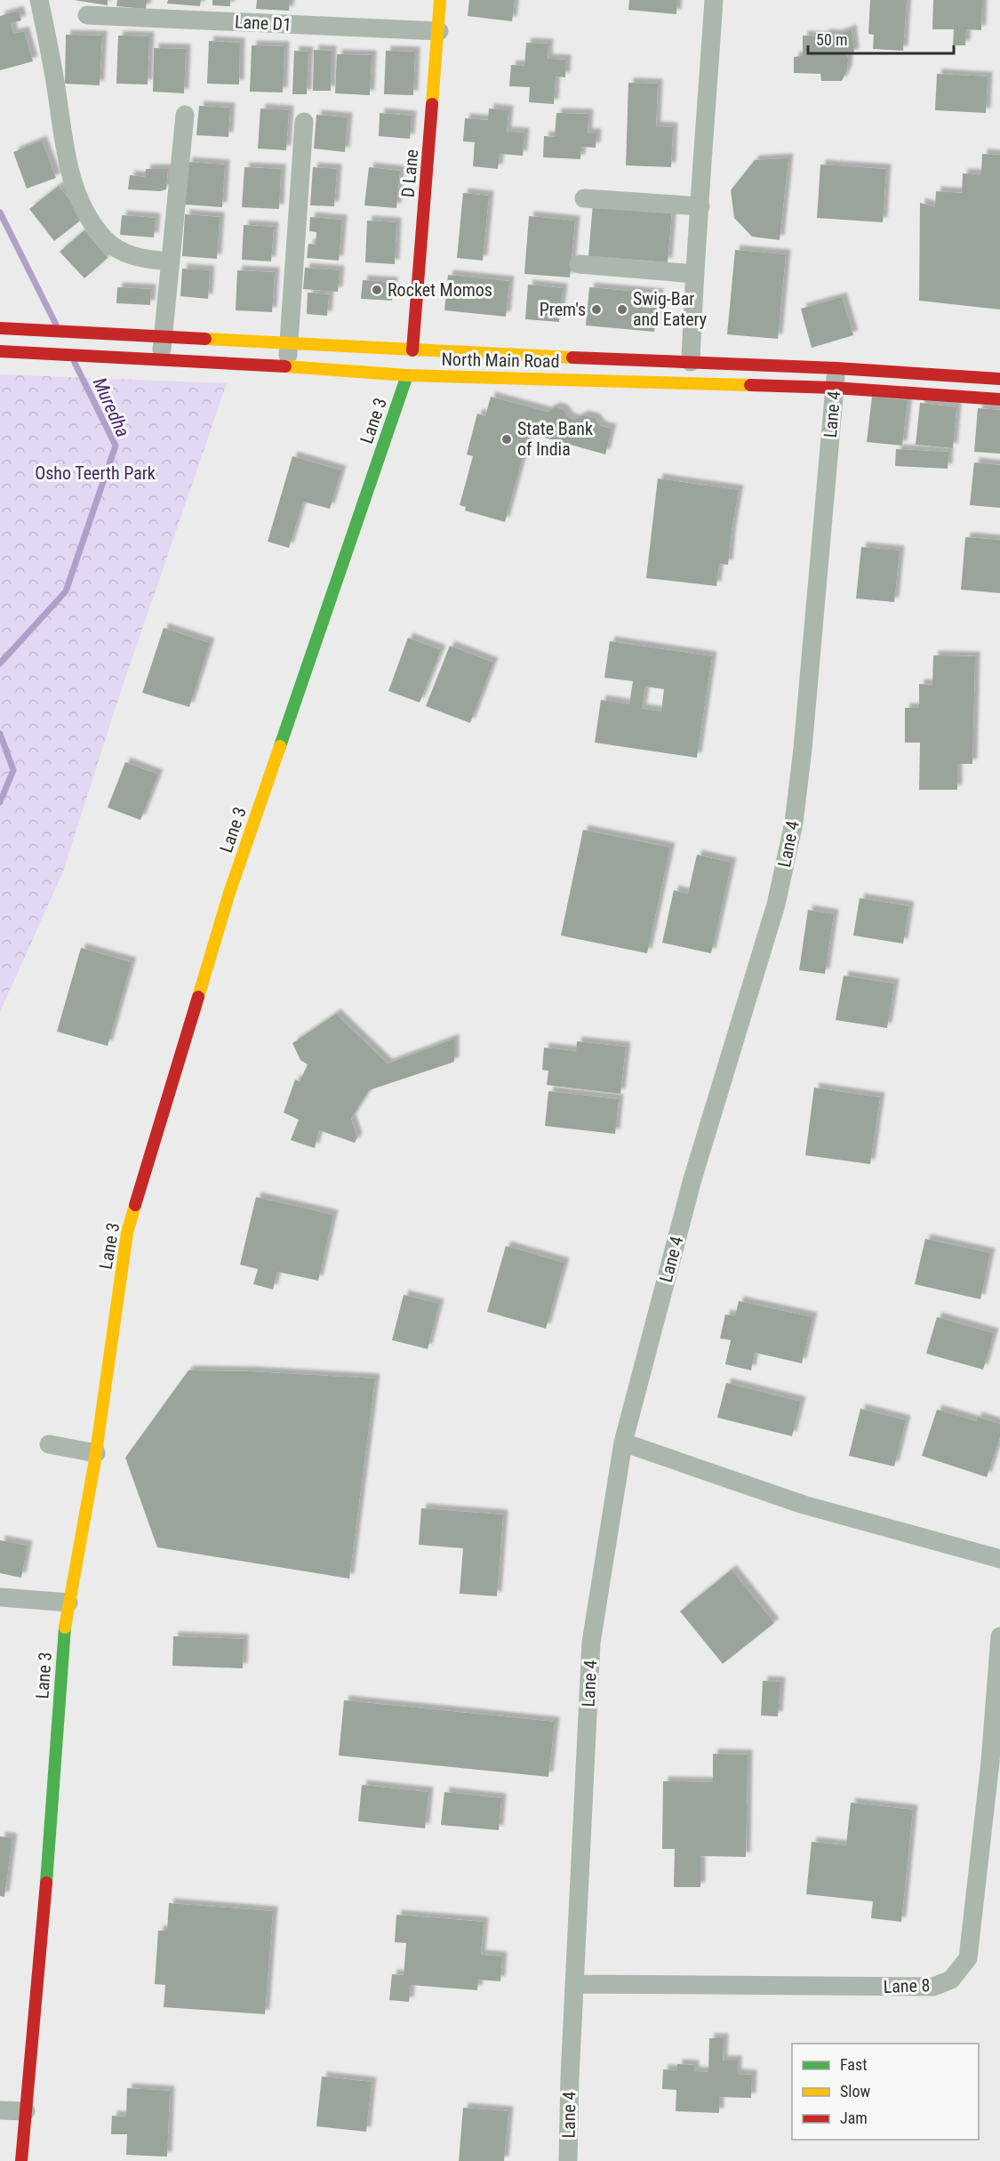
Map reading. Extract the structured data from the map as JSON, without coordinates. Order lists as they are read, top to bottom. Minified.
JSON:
{"streets":{"street":["Lane D1","D Lane","North Main Road","Lane 4","Lane 3","Lane 8"]},"crossings":[["Lane D1","D Lane"],["D Lane","North Main Road"],["North Main Road","Lane 4"],["North Main Road","Lane 3"],["Lane 4","Lane 8"]],"water":["Muredha"],"parks":["Osho Teerth Park"],"places":["Rocket Momos","Prem's","Swig-Bar and Eatery","State Bank of India"],"legend":["Fast","Slow","Jam"],"scale_bar":"50 m"}
